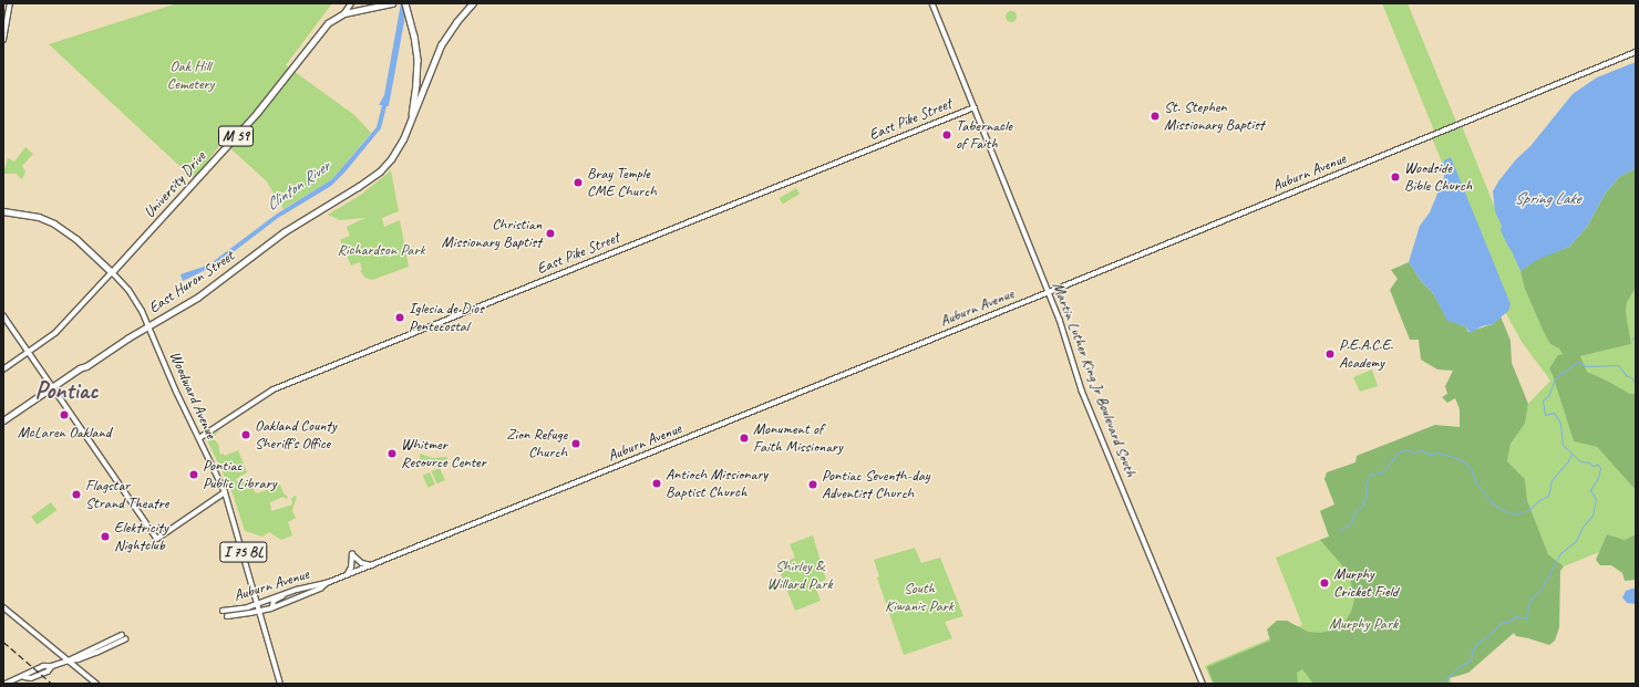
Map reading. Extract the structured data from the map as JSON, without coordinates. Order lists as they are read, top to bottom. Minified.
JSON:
{"streets":{"highway":["M 59","University Drive","East Huron Street","Woodward Avenue","I 75 BL"],"main road":["East Pike Street","Auburn Avenue","Martin Luther King Jr Boulevard South"]},"crossings":[["East Pike Street","Martin Luther King Jr Boulevard South"],["East Pike Street","Woodward Avenue"],["M 59","University Drive"],["Auburn Avenue","Martin Luther King Jr Boulevard South"],["Auburn Avenue","Woodward Avenue"],["University Drive","Woodward Avenue"],["East Huron Street","Woodward Avenue"]],"districts":["Pontiac"],"water":["Clinton River","Spring Lake"],"parks":["Oak Hill Cemetery","Richardson Park","Shirley & Willard Park","South Kiwanis Park","Murphy Park"],"places":["St. Stephen Missionary Baptist","Tabernacle of Faith","Woodside Bible Church","Bray Temple CME Church","Christian Missionary Baptist","Iglesia de Dios Pentecostal","P.E.A.C.E. Academy","McLaren Oakland","Oakland County Sheriff's Office","Monument of Faith Missionary","Zion Refuge Church","Whitmer Resource Center","Pontiac Public Library","Antioch Missionary Baptist Church","Pontiac Seventh-day Adventist Church","Flagstar Strand Theatre","Elektricity Nightclub","Murphy Cricket Field"]}
